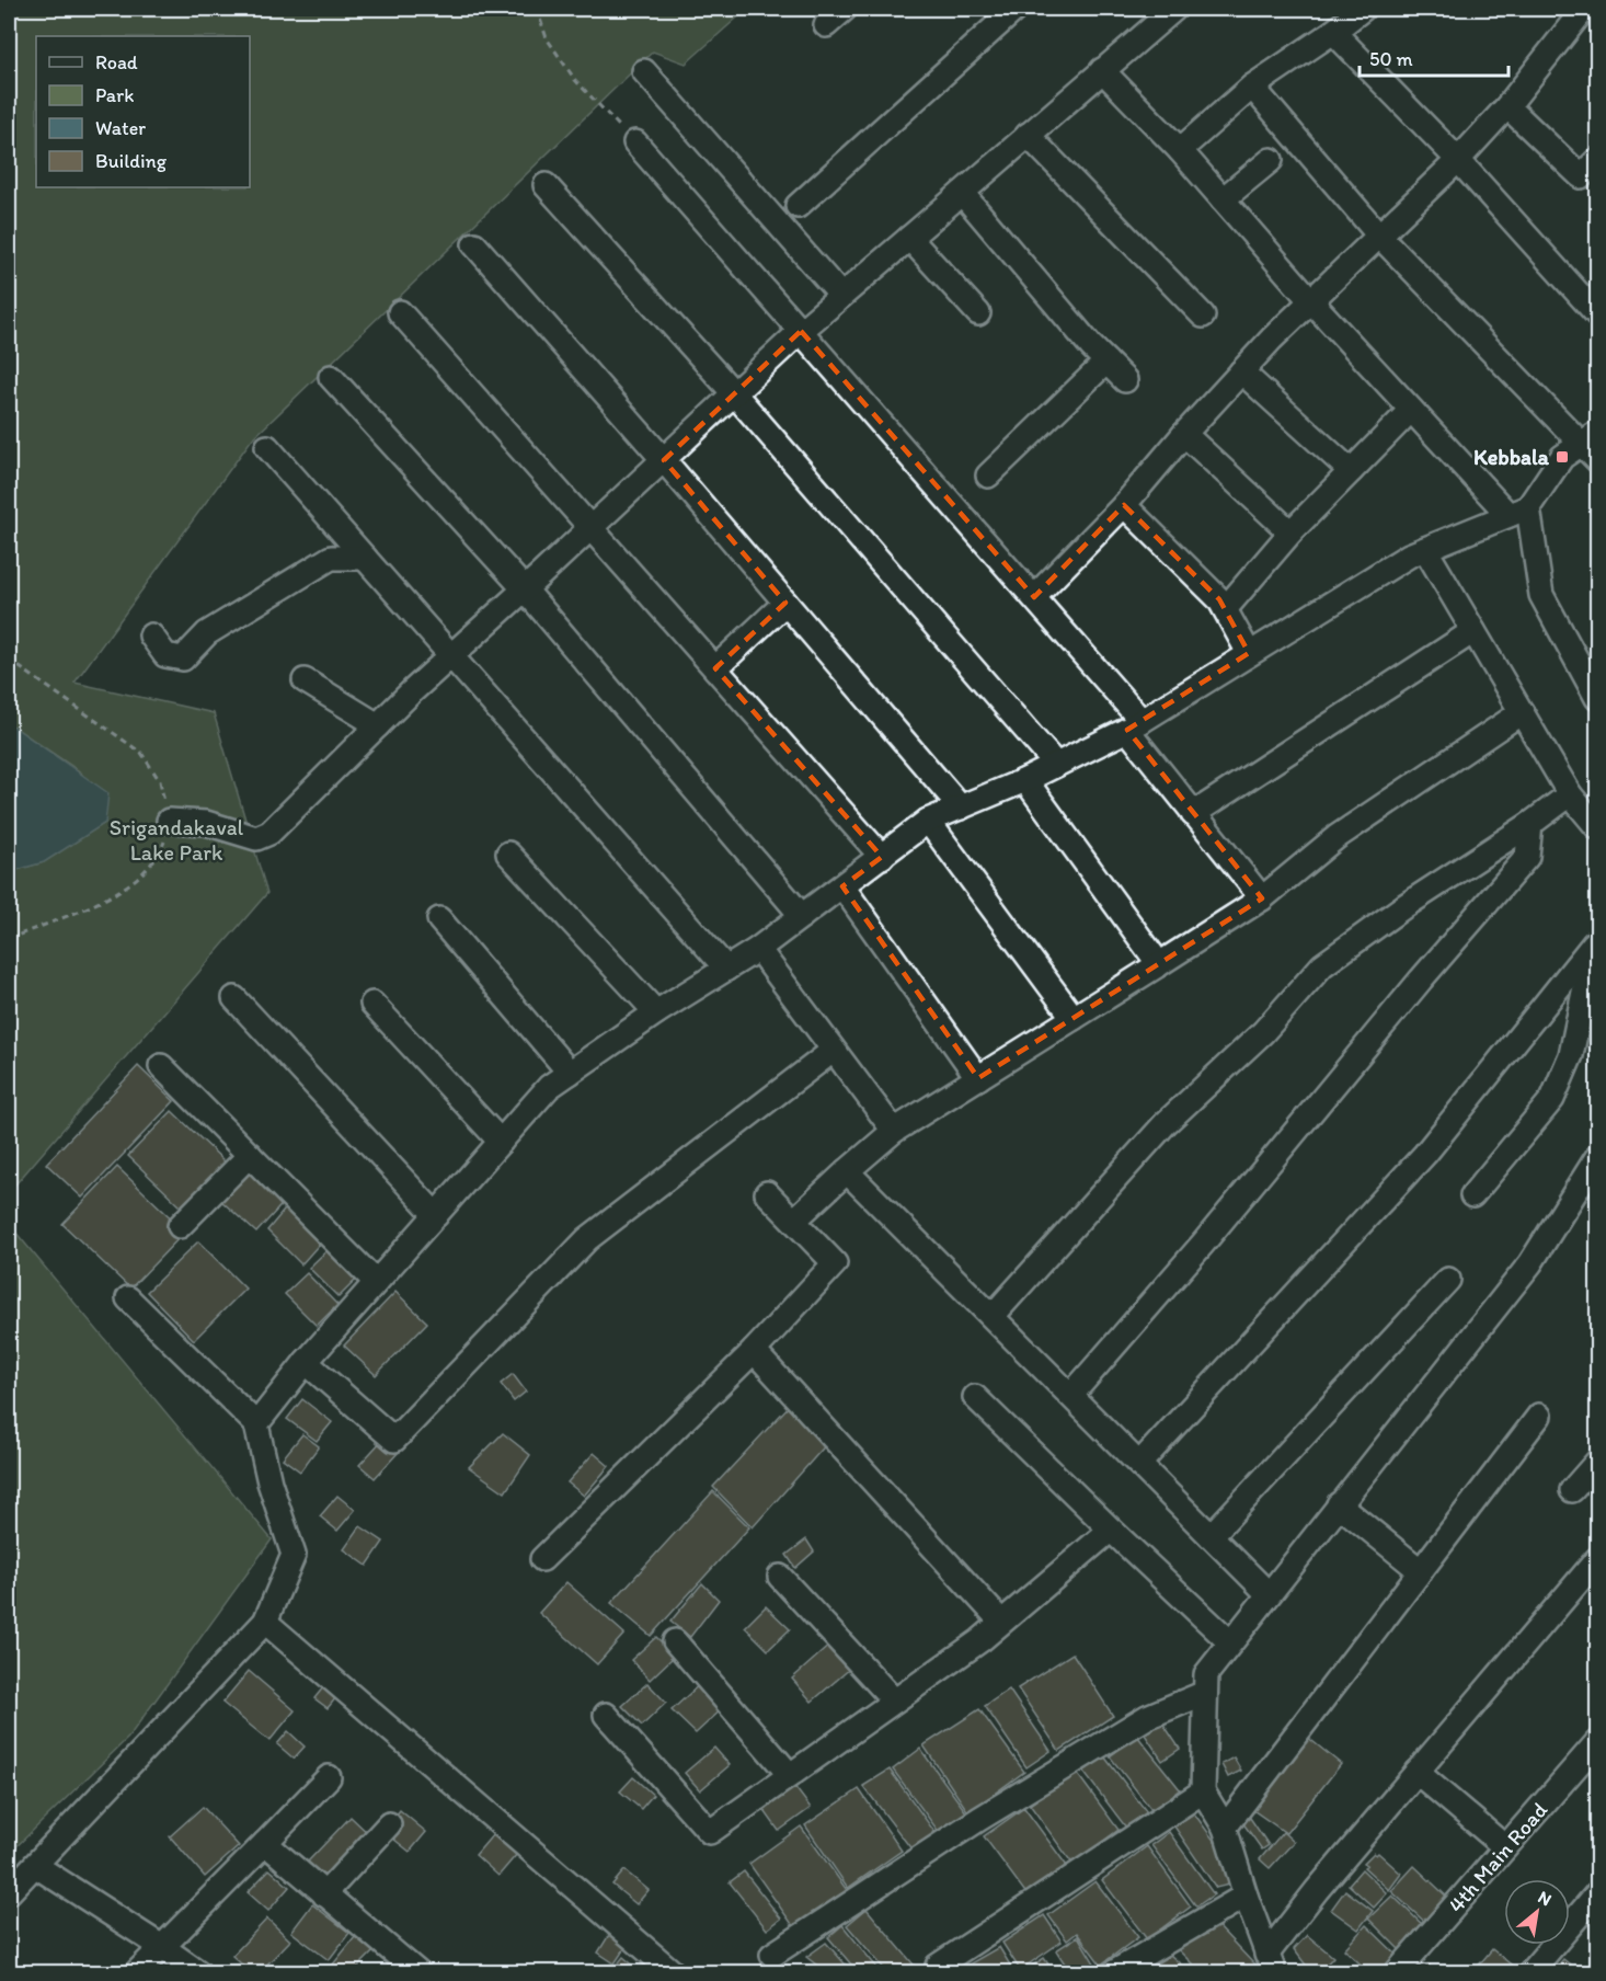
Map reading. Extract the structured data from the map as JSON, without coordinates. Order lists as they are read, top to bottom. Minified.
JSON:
{"streets":{"street":["4th Main Road"]},"parks":["Srigandakaval Lake Park"],"places":{"transit":["Kebbala"]},"legend":["Road","Park","Water","Building"],"scale_bar":"50 m","north":"top right"}
